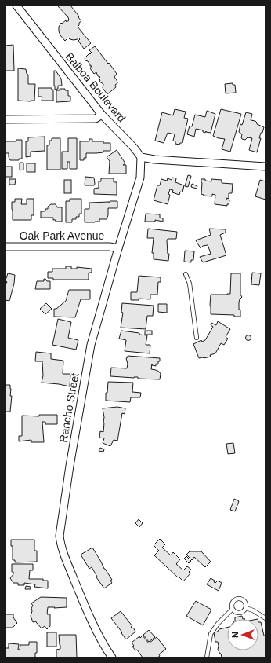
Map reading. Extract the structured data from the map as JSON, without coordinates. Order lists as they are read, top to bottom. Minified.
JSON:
{"streets":{"street":["Balboa Boulevard","Oak Park Avenue","Rancho Street"]},"crossings":[["Balboa Boulevard","Rancho Street"],["Oak Park Avenue","Rancho Street"]],"north":"left"}
